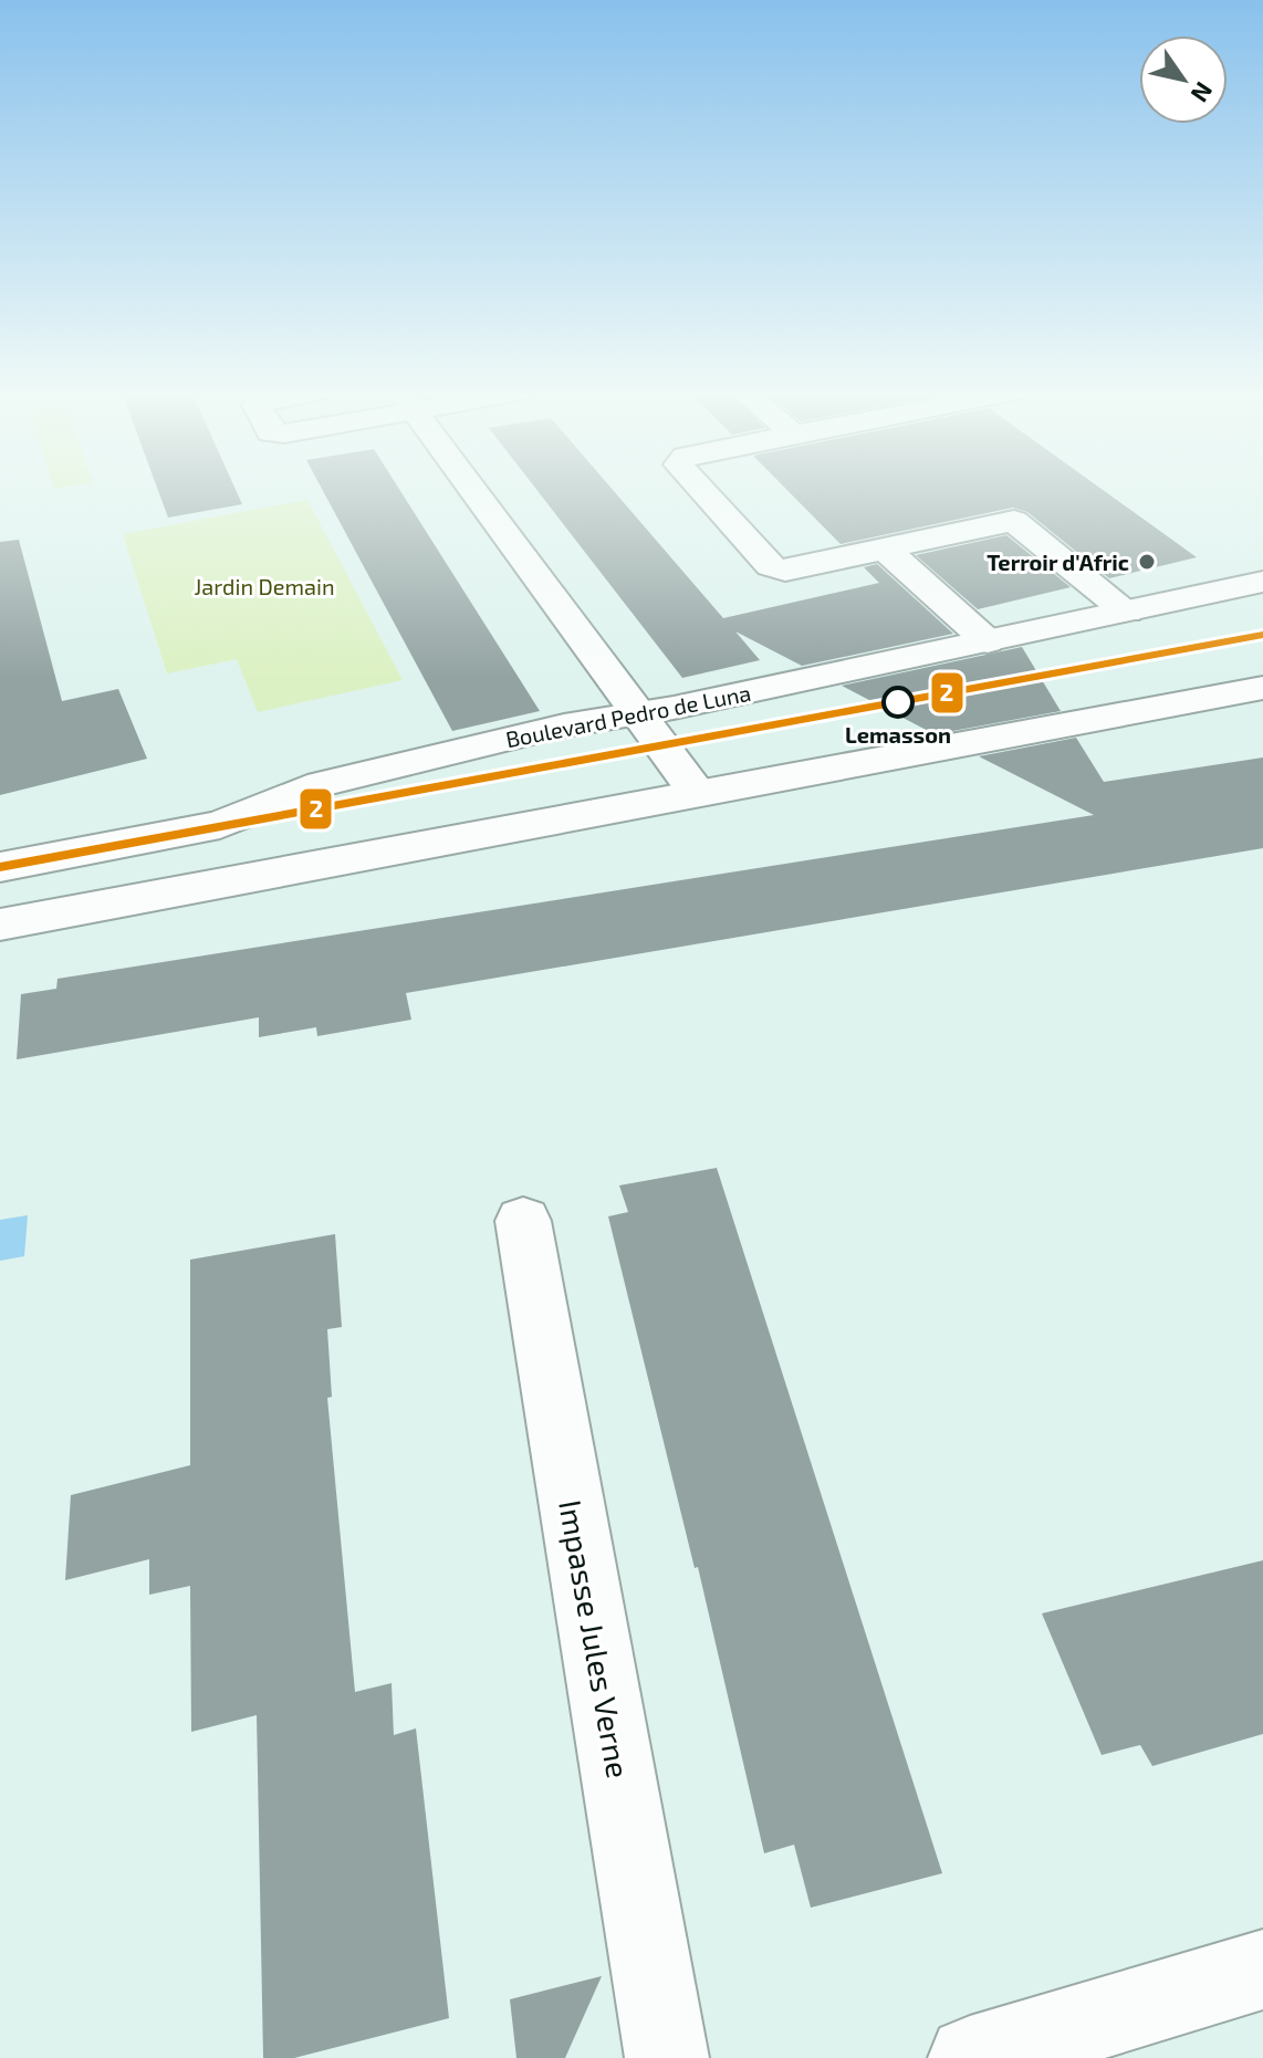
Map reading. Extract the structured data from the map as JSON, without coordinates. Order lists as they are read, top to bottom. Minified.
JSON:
{"streets":{"street":["Boulevard Pedro de Luna","Impasse Jules Verne"]},"parks":["Jardin Demain"],"places":["Terroir d'Afric","Lemasson"],"lines":["transit line 2"],"north":"bottom right"}
